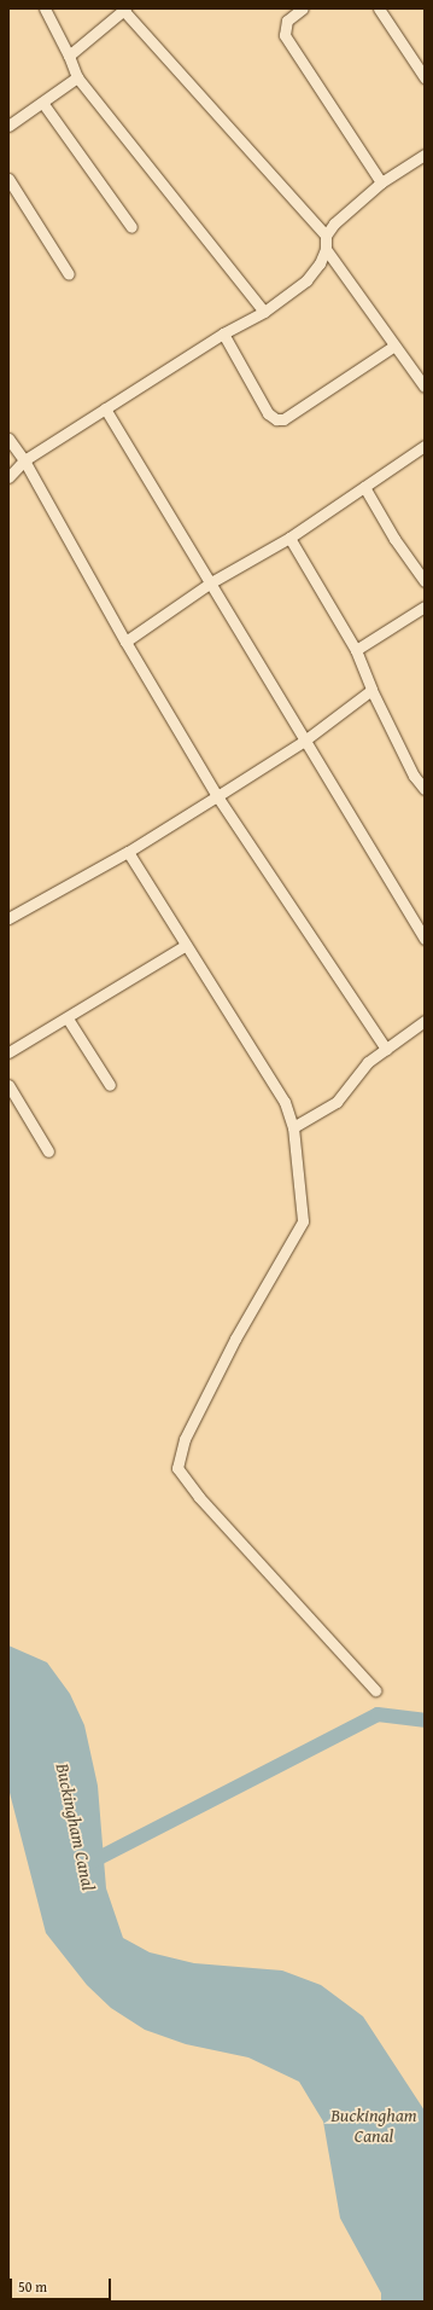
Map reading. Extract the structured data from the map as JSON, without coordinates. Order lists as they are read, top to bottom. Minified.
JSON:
{"water":["Buckingham Canal"],"scale_bar":"50 m"}
